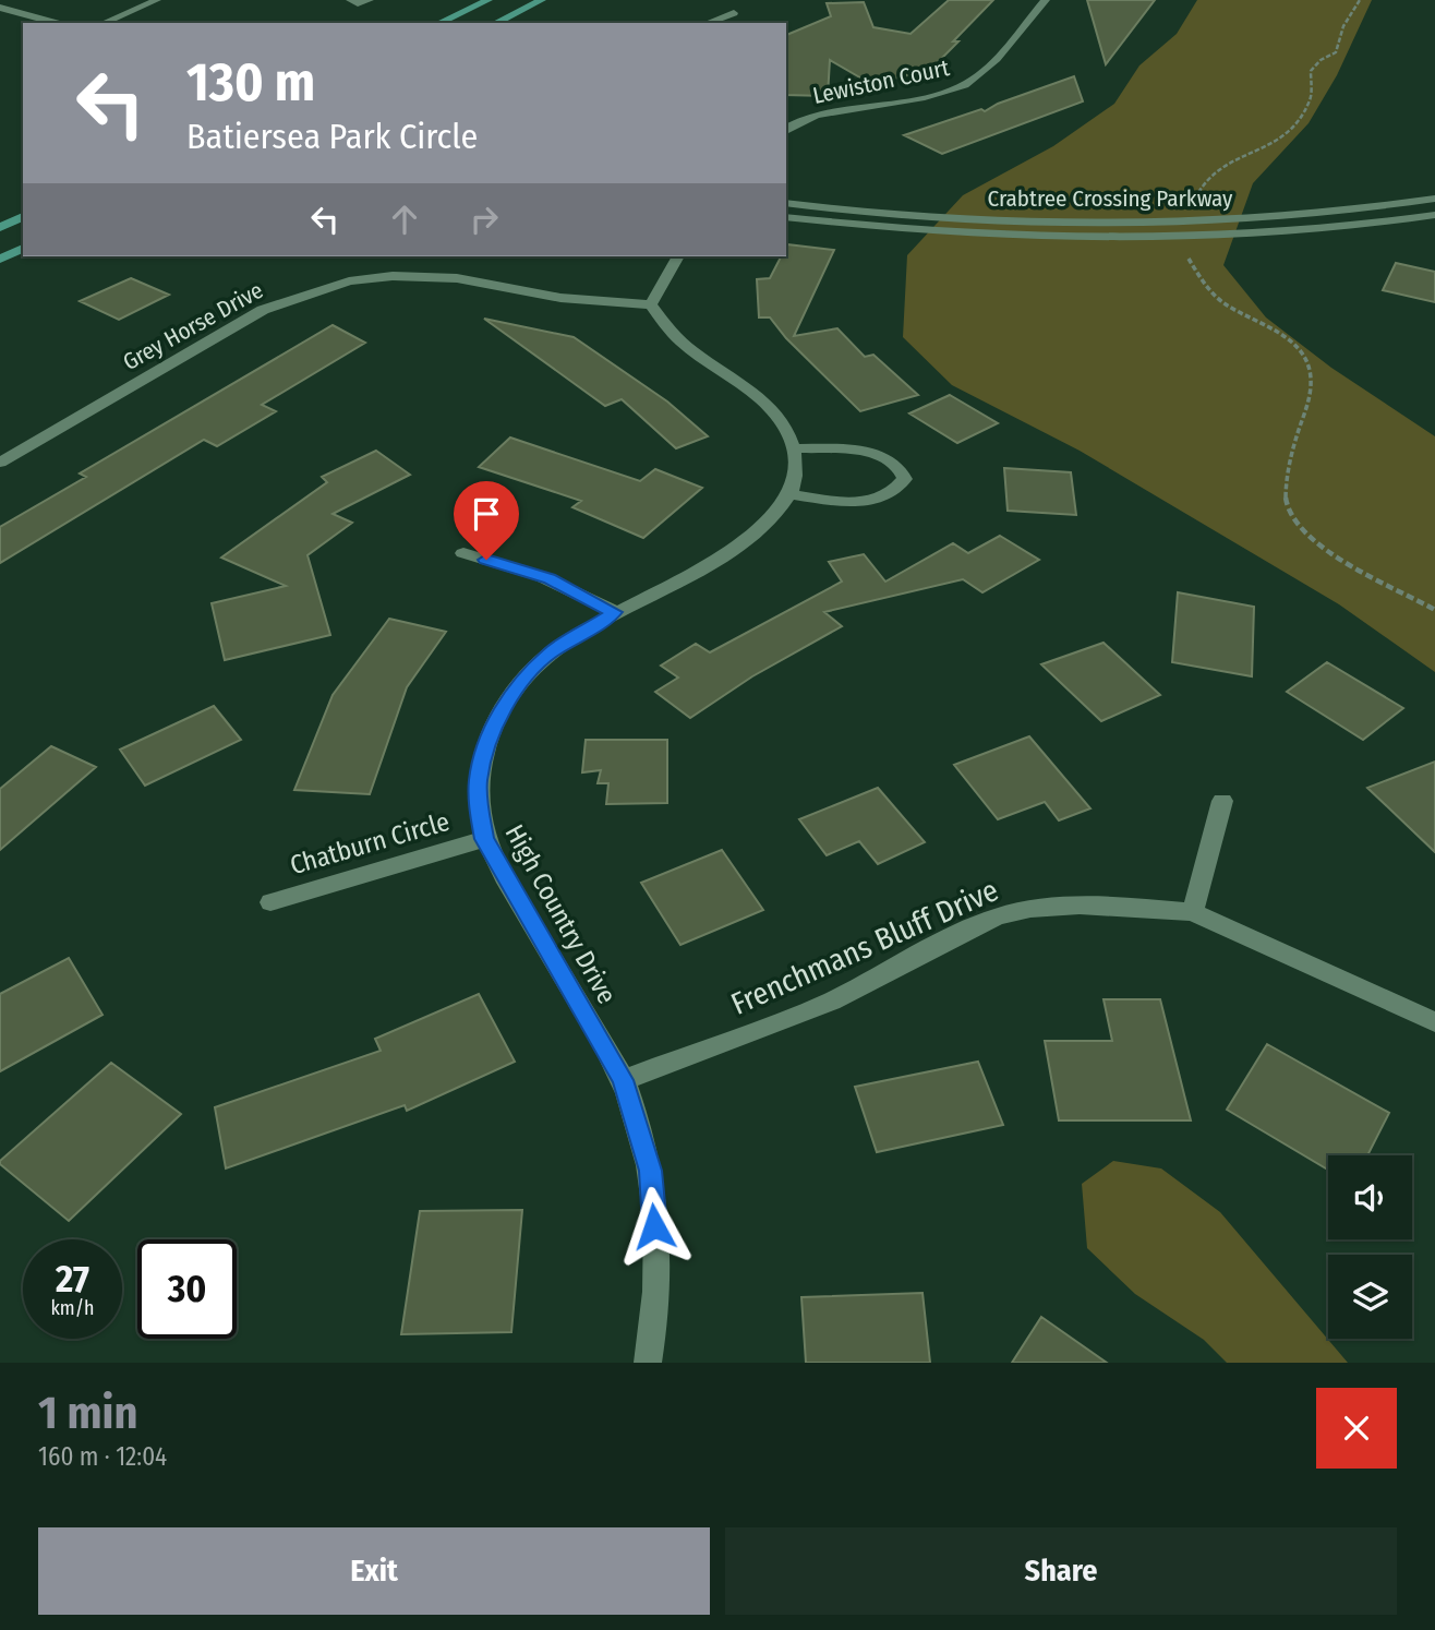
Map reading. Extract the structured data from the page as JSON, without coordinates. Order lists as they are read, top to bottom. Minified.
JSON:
{"streets":{"street":["Lewiston Court","Crabtree Crossing Parkway","Grey Horse Drive","Chatburn Circle","High Country Drive","Frenchmans Bluff Drive"]},"crossings":[["Chatburn Circle","High Country Drive"],["High Country Drive","Frenchmans Bluff Drive"]],"page":{"turn":["130 m","Batiersea Park Circle"],"speed":"27 km/h","limit":"30","heading":["1 min","160 m · 12:04"],"buttons":["Exit","Share"]}}
